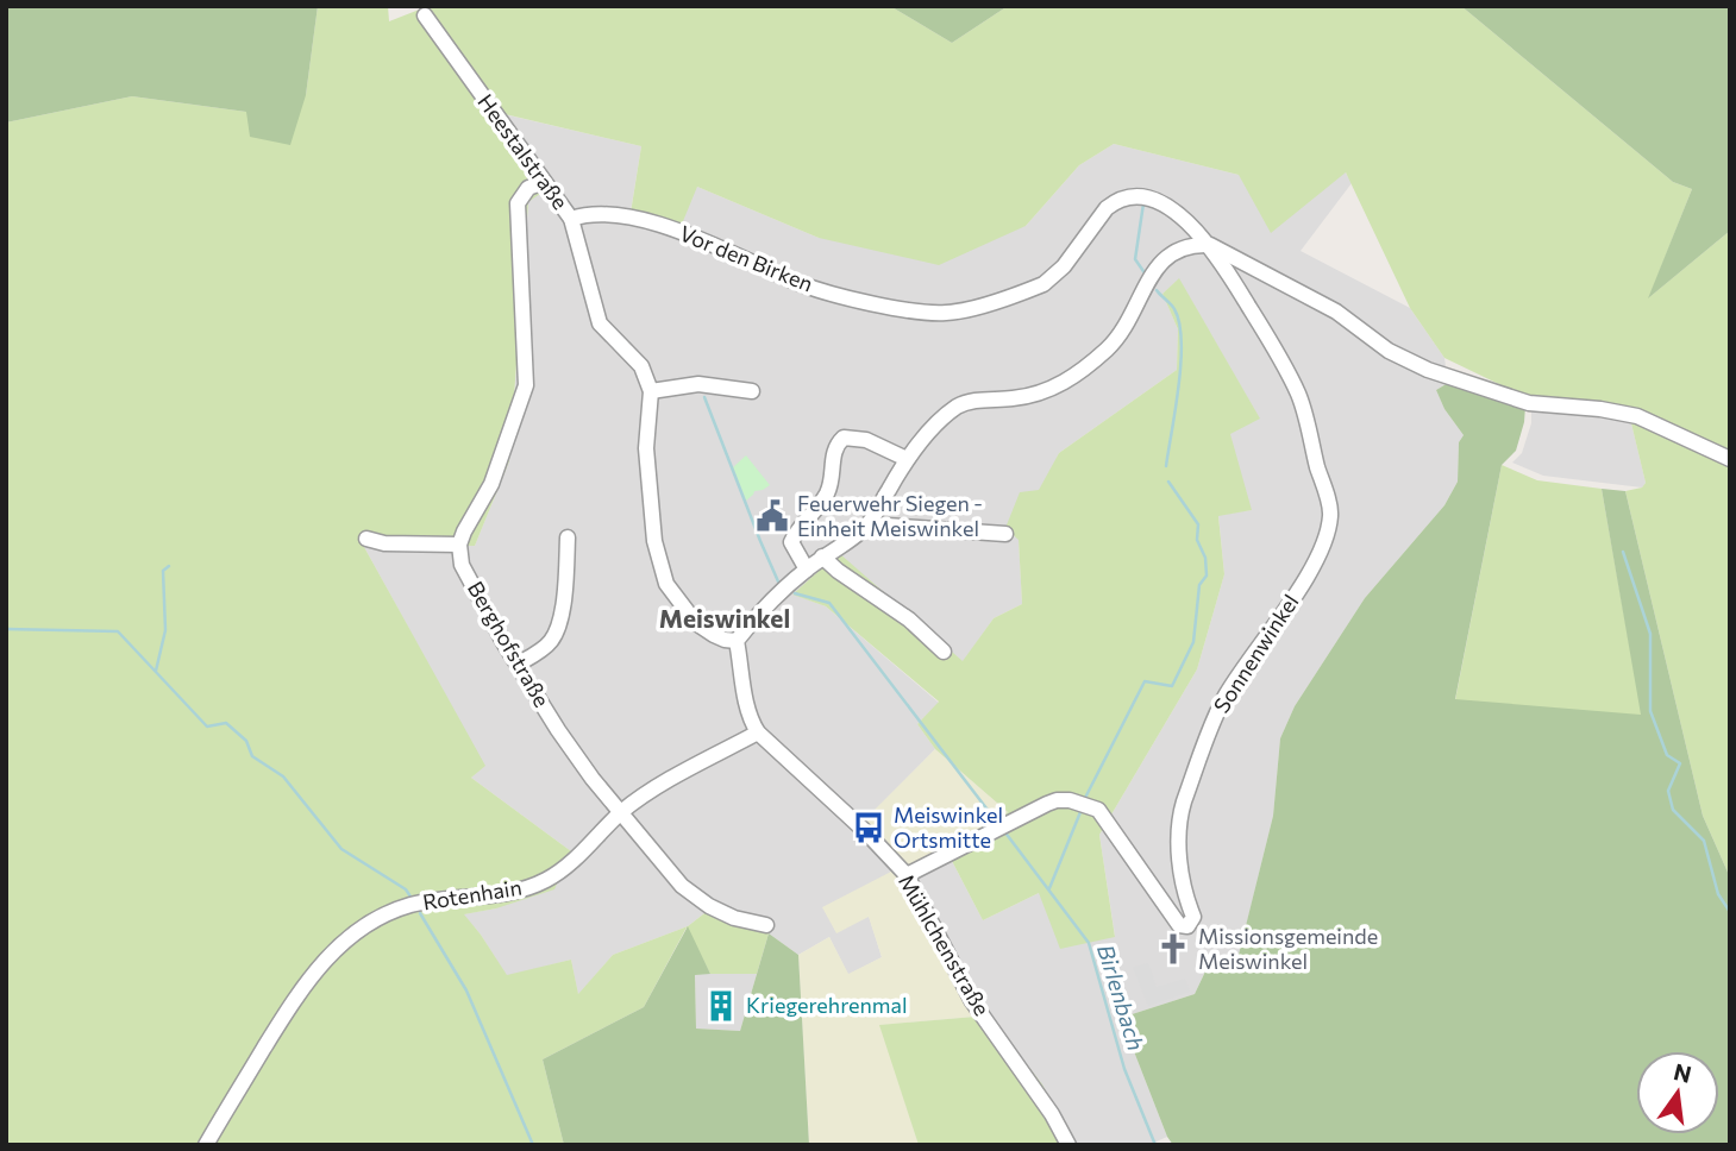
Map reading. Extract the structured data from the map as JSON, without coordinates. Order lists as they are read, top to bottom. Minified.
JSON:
{"streets":{"street":["Heestalstraße","Vor den Birken","Berghofstraße","Sonnenwinkel","Rotenhain","Mühlchenstraße"]},"crossings":[["Heestalstraße","Vor den Birken"],["Vor den Birken","Sonnenwinkel"],["Berghofstraße","Rotenhain"],["Sonnenwinkel","Mühlchenstraße"],["Rotenhain","Mühlchenstraße"]],"districts":["Meiswinkel"],"water":["Birlenbach"],"places":{"public building":["Feuerwehr Siegen - Einheit Meiswinkel"],"bus stop":["Meiswinkel Ortsmitte"],"church":["Missionsgemeinde Meiswinkel"],"building":["Kriegerehrenmal"]},"north":"top"}
